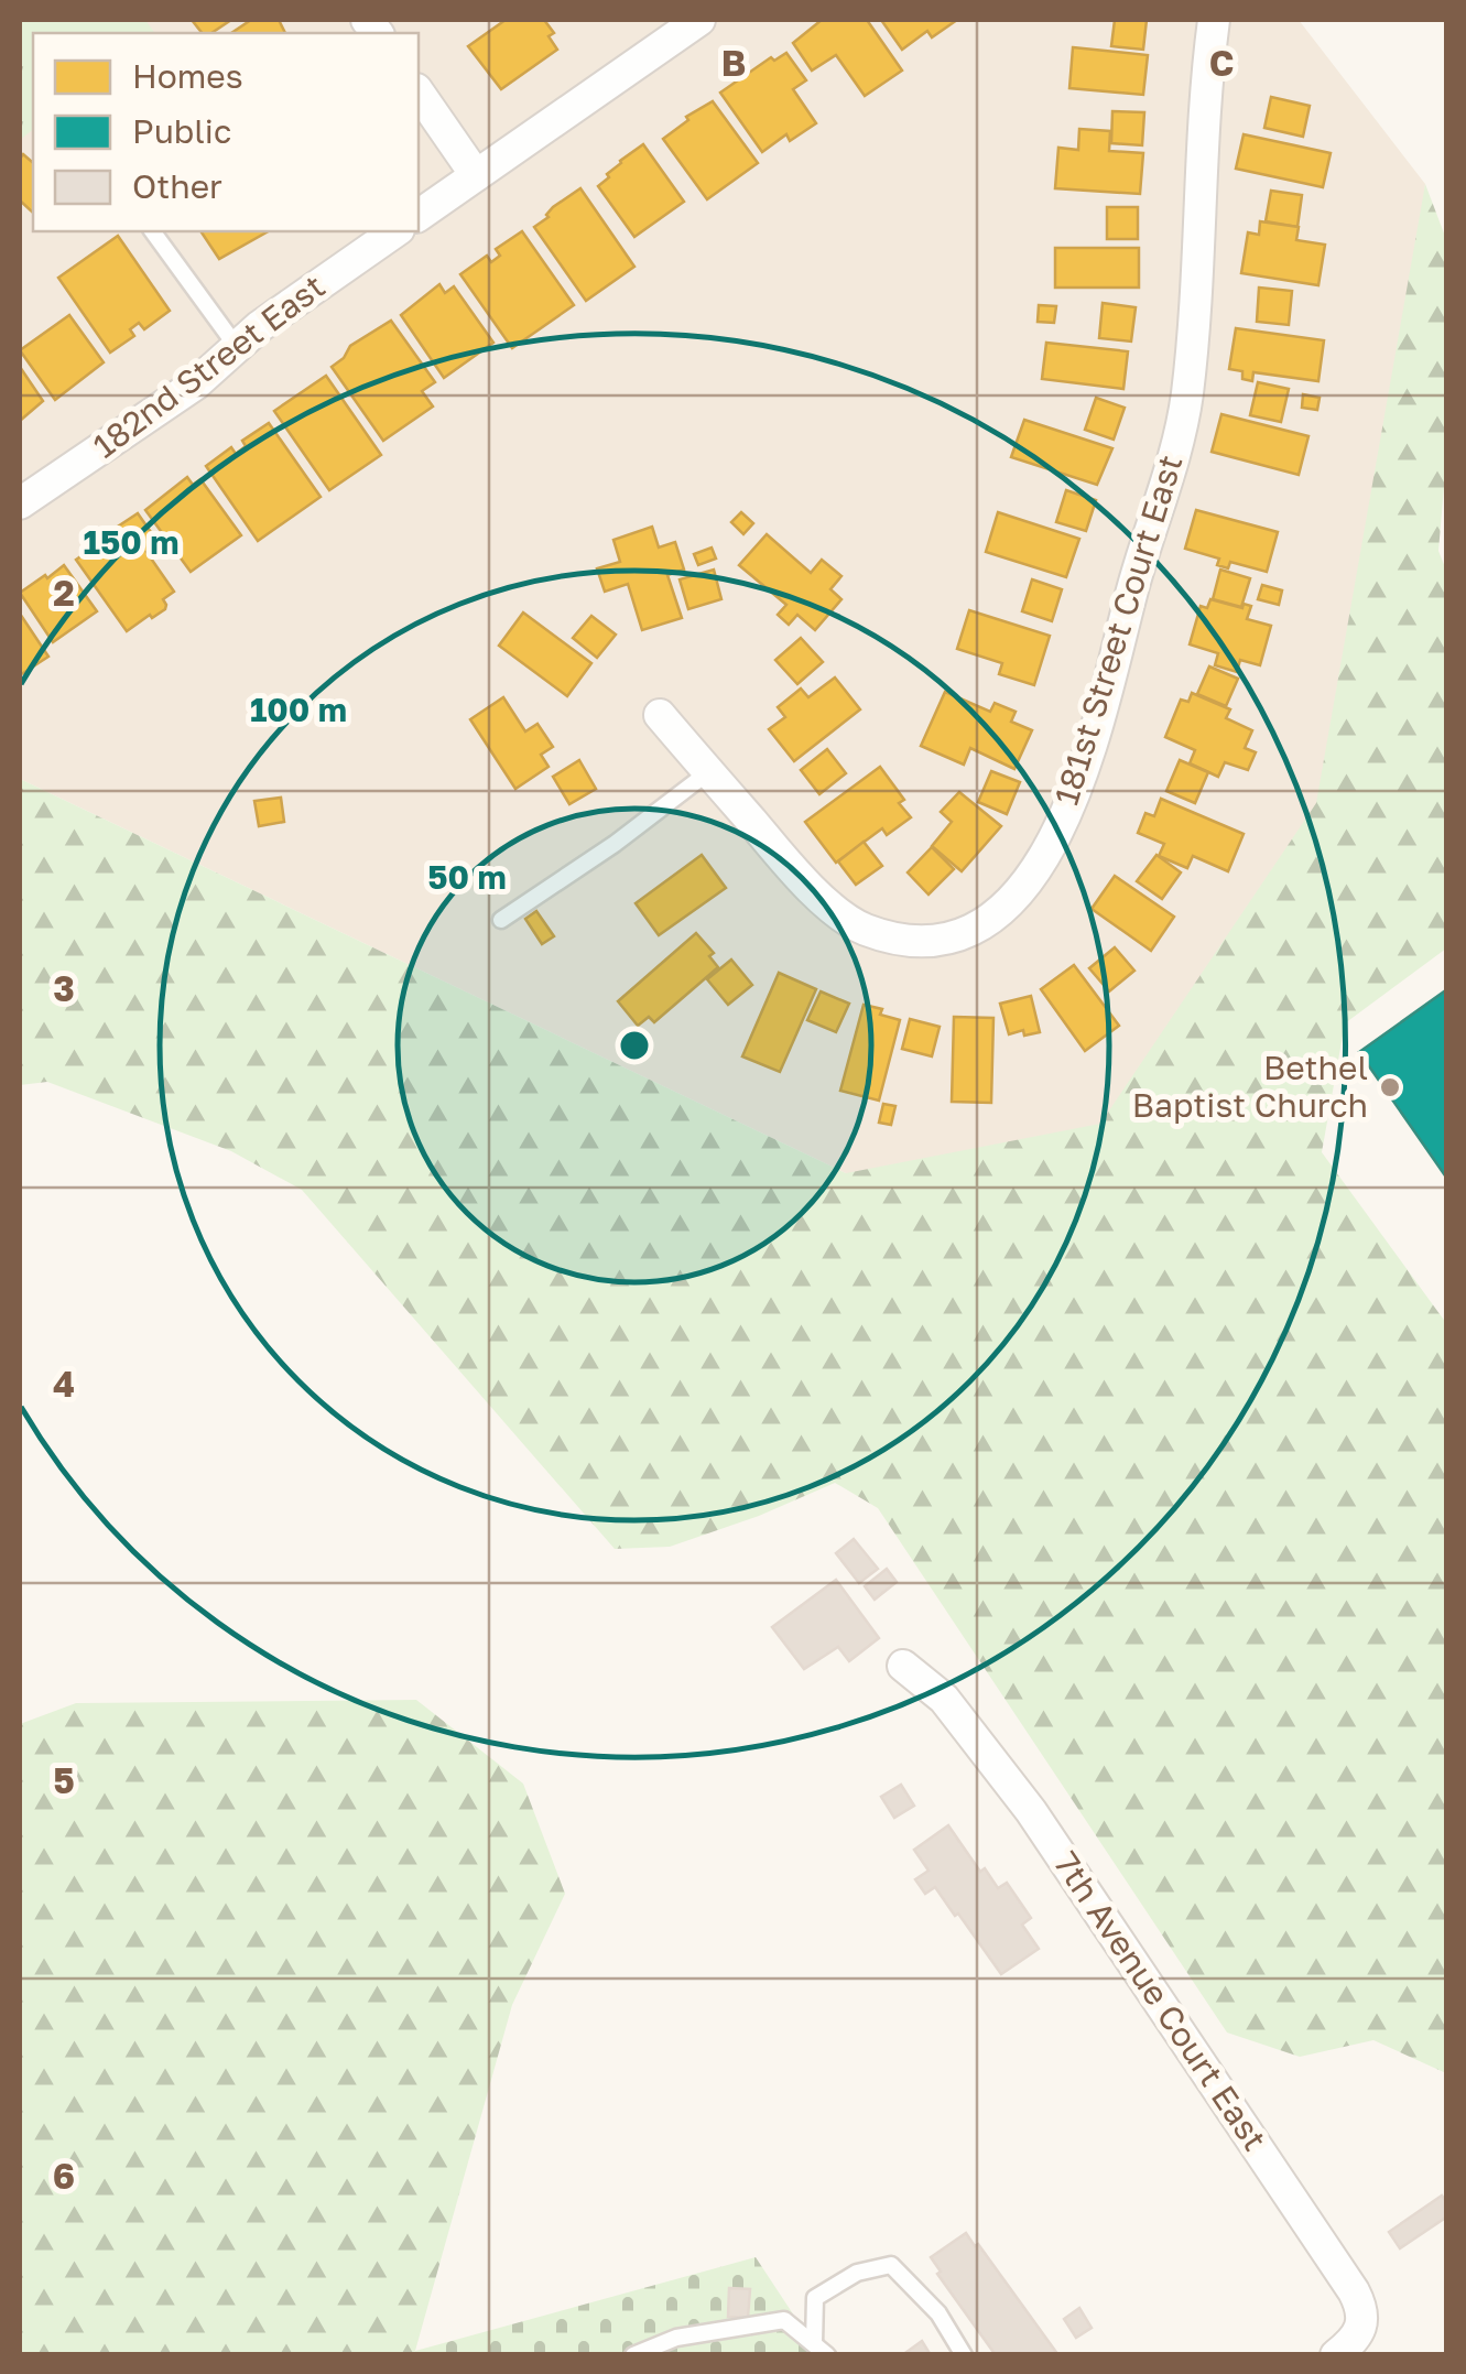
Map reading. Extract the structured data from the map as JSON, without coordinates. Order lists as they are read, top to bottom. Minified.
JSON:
{"streets":{"street":["182nd Street East","181st Street Court East","7th Avenue Court East"]},"places":["Bethel Baptist Church"],"legend":["Homes","Public","Other"],"grid":{"columns":["B","C"],"rows":["2","3","4","5","6"]},"rings":["150 m","100 m","50 m"]}
